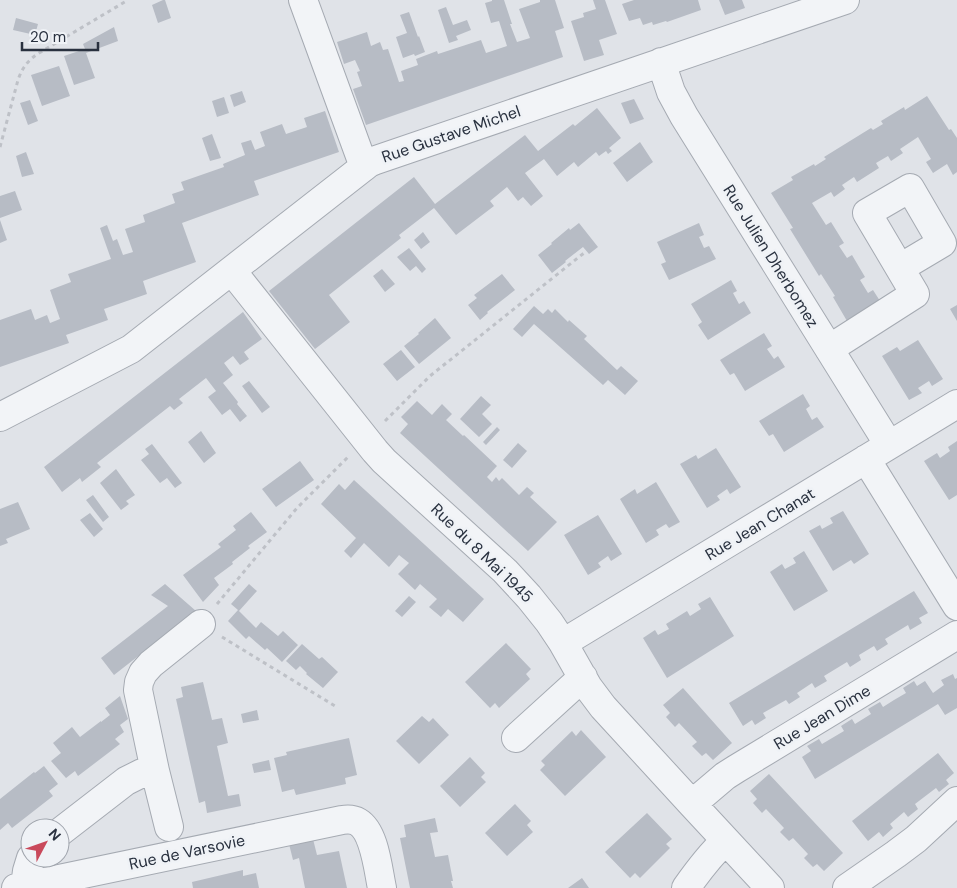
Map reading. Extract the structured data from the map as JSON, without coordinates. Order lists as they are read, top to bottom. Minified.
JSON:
{"streets":{"street":["Rue Gustave Michel","Rue Julien Dherbomez","Rue Jean Chanat","Rue du 8 Mai 1945","Rue Jean Dime","Rue de Varsovie"]},"crossings":[["Rue Gustave Michel","Rue Julien Dherbomez"],["Rue Gustave Michel","Rue du 8 Mai 1945"],["Rue Julien Dherbomez","Rue Jean Chanat"],["Rue Jean Chanat","Rue du 8 Mai 1945"],["Rue du 8 Mai 1945","Rue Jean Dime"]],"scale_bar":"20 m","north":"top right"}
